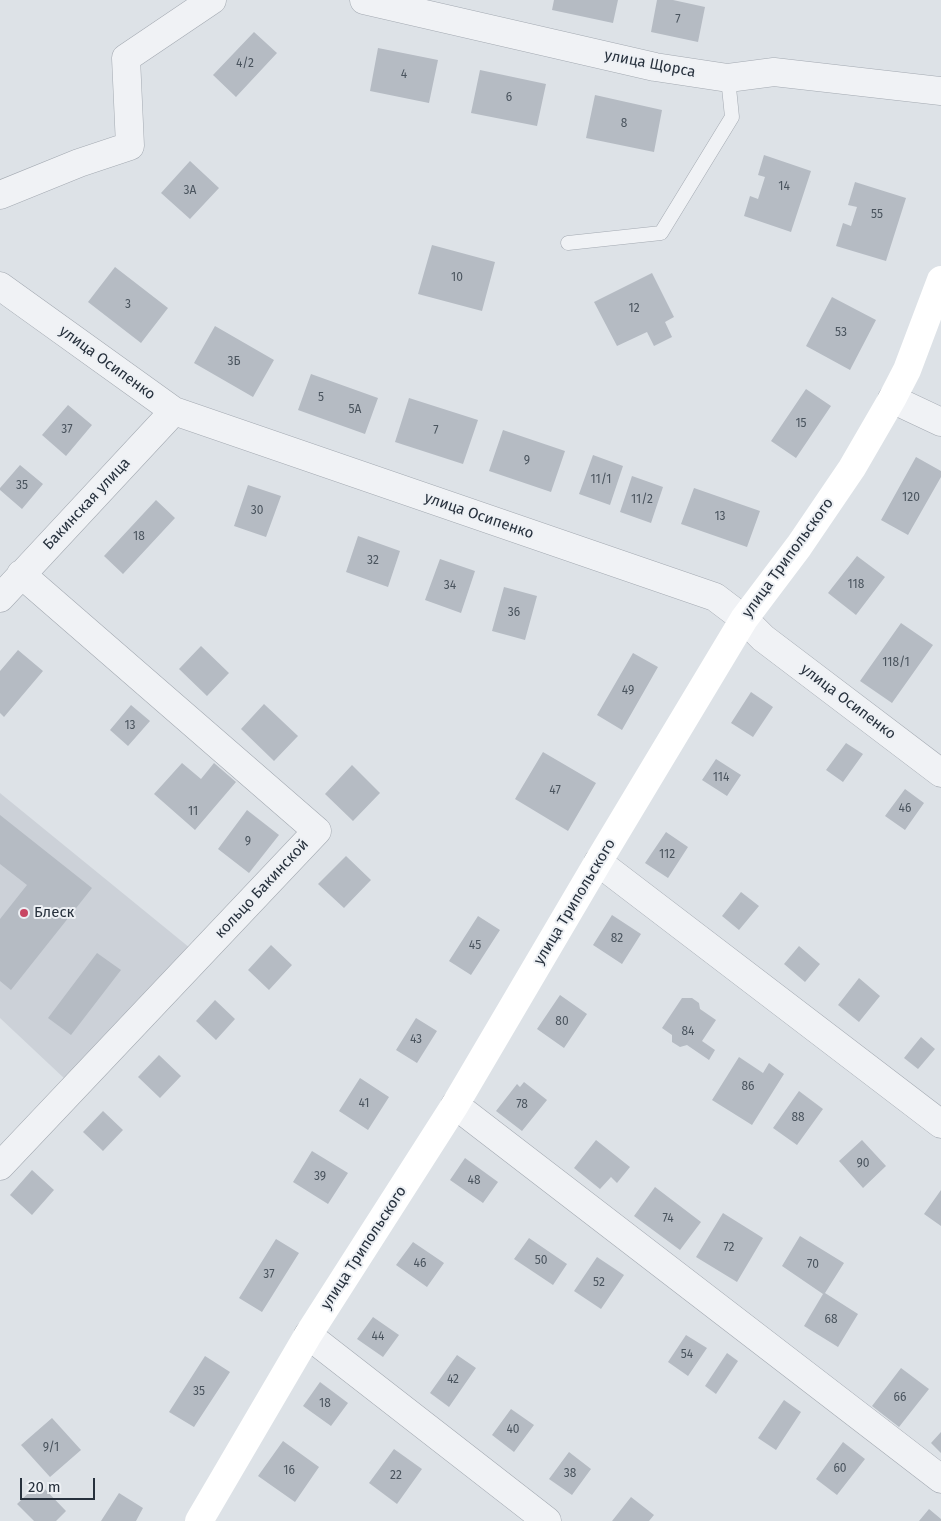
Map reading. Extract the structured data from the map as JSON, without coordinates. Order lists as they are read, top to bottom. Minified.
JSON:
{"streets":{"street":["улица Щорса","улица Осипенко","Бакинская улица","улица Трипольского","кольцо Бакинской"]},"crossings":[["улица Осипенко","Бакинская улица"],["улица Осипенко","улица Трипольского"],["Бакинская улица","кольцо Бакинской"]],"places":["Блеск"],"house_numbers":["7","4/2","4","6","8","14","3А","55","10","3","12","53","3Б","5","5А","15","37","7","9","11/1","35","120","11/2","30","13","18","32","118","34","36","118/1","49","13","114","47","46","11","9","112","82","45","80","84","43","86","41","78","88","90","39","48","74","72","50","46","70","37","52","68","44","54","42","35","66","18","40","9/1","60","16","38","22"],"scale_bar":"20 m"}
